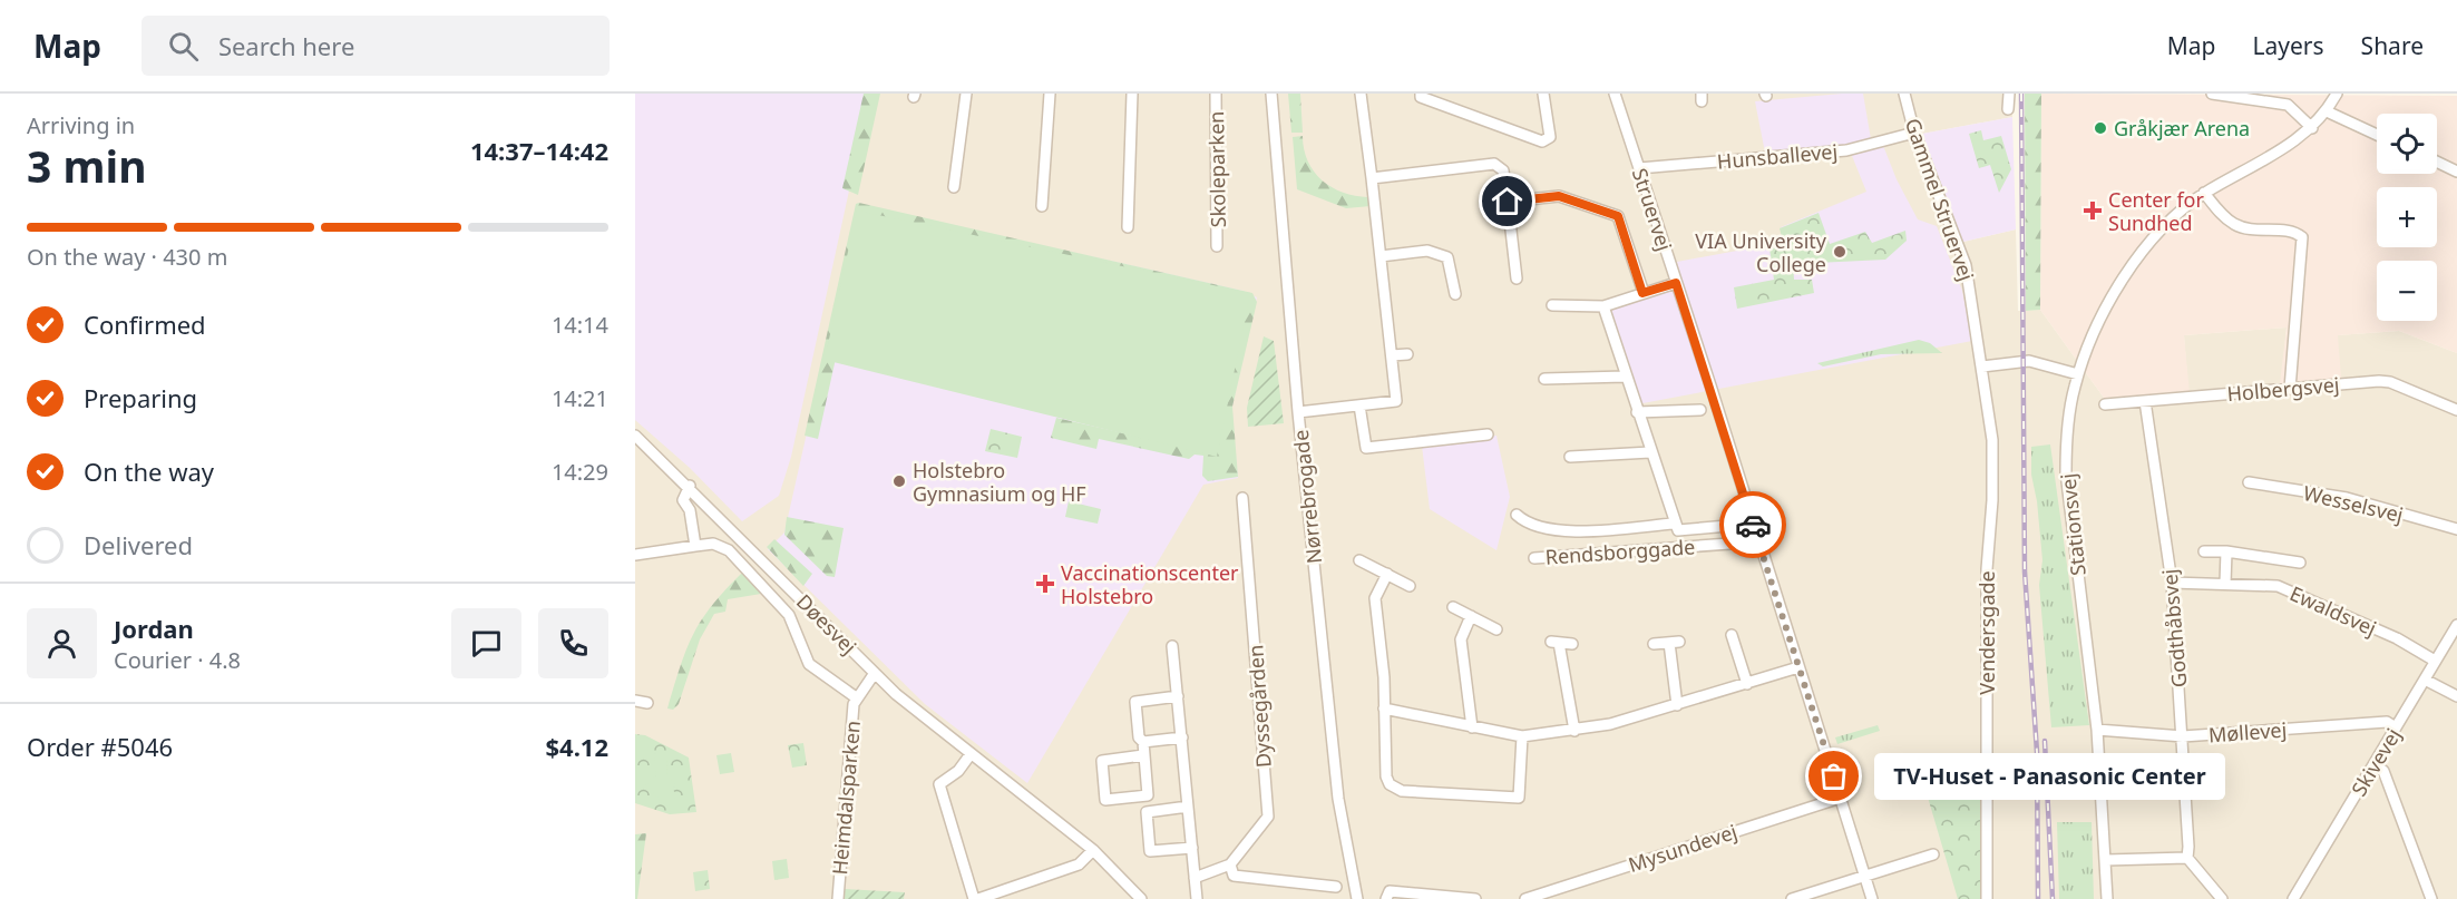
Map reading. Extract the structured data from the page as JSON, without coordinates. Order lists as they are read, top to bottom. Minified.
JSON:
{"streets":{"street":["Hunsballevej","Skoleparken","Gammel Struervej","Struervej","Holbergsvej","Nørrebrogade","Wesselsvej","Stationsvej","Rendsborggade","Ewaldsvej","Døesvej","Godthåbsvej","Vendersgade","Dyssegården","Møllevej","Skivevej","Heimdalsparken","Mysundevej"]},"crossings":[["Hunsballevej","Gammel Struervej"],["Hunsballevej","Struervej"],["Gammel Struervej","Vendersgade"],["Struervej","Rendsborggade"],["Struervej","Mysundevej"],["Holbergsvej","Godthåbsvej"],["Stationsvej","Møllevej"],["Ewaldsvej","Godthåbsvej"],["Ewaldsvej","Skivevej"],["Døesvej","Heimdalsparken"],["Godthåbsvej","Møllevej"],["Møllevej","Skivevej"]],"places":{"other":["Gråkjær Arena","VIA University College","Holstebro Gymnasium og HF","TV-Huset - Panasonic Center"],"health":["Center for Sundhed","Vaccinationscenter Holstebro"]},"page":{"header":"Map","search":"Search here","nav":["Map","Layers","Share"],"heading":["3 min","Arriving in","14:37–14:42"],"panel":["Jordan","Courier · 4.8","Order #5046","$4.12"],"map_buttons":["+","−"],"bar":"On the way · 430 m","list":[["Confirmed","14:14"],["Preparing","14:21"],["On the way","14:29"],"Delivered"],"bubble":"TV-Huset - Panasonic Center"}}
